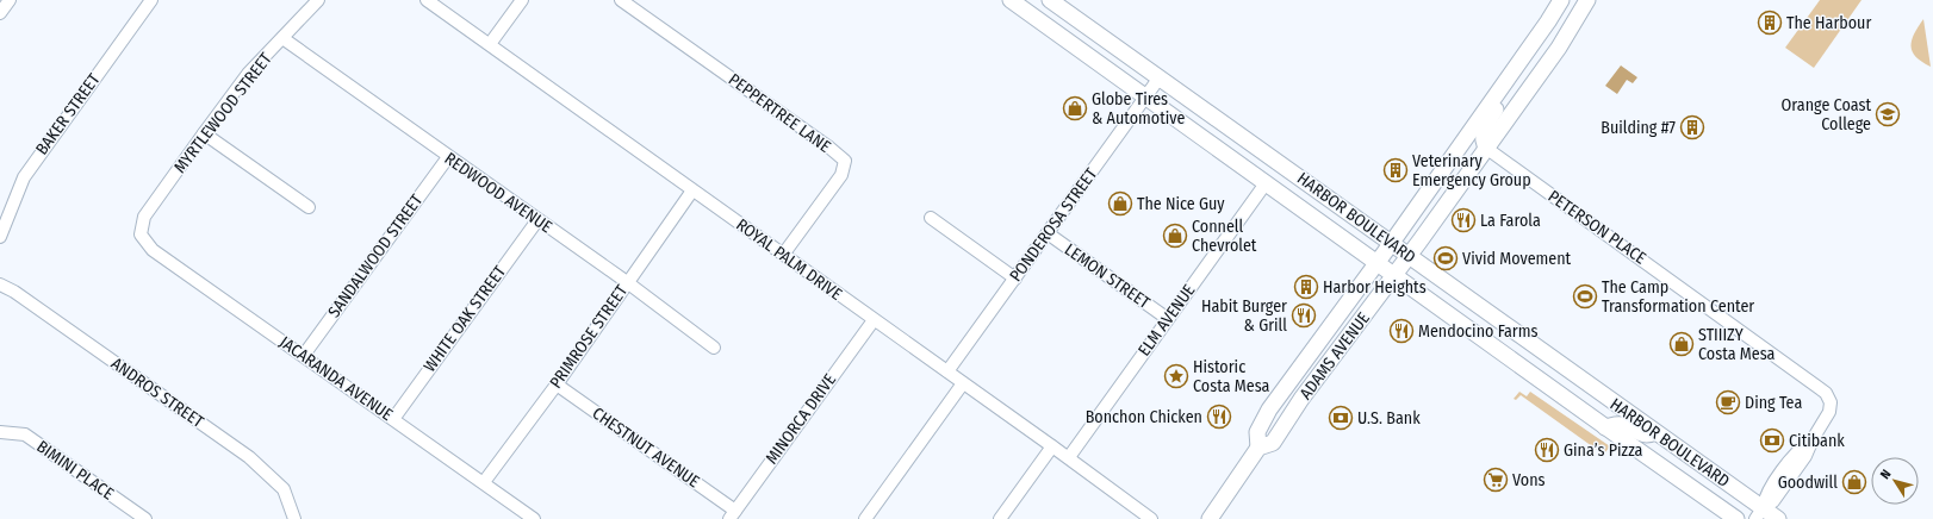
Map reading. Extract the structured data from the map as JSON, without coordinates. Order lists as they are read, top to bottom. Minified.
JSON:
{"streets":{"main road":["HARBOR BOULEVARD","ADAMS AVENUE"],"street":["MYRTLEWOOD STREET","PEPPERTREE LANE","BAKER STREET","REDWOOD AVENUE","PONDEROSA STREET","PETERSON PLACE","SANDALWOOD STREET","ROYAL PALM DRIVE","LEMON STREET","WHITE OAK STREET","ELM AVENUE","PRIMROSE STREET","JACARANDA AVENUE","ANDROS STREET","MINORCA DRIVE","CHESTNUT AVENUE","BIMINI PLACE"]},"crossings":[["MYRTLEWOOD STREET","REDWOOD AVENUE"],["MYRTLEWOOD STREET","JACARANDA AVENUE"],["PEPPERTREE LANE","ROYAL PALM DRIVE"],["REDWOOD AVENUE","SANDALWOOD STREET"],["REDWOOD AVENUE","WHITE OAK STREET"],["REDWOOD AVENUE","PRIMROSE STREET"],["HARBOR BOULEVARD","PONDEROSA STREET"],["HARBOR BOULEVARD","PETERSON PLACE"],["HARBOR BOULEVARD","ELM AVENUE"],["HARBOR BOULEVARD","ADAMS AVENUE"],["PONDEROSA STREET","ROYAL PALM DRIVE"],["PONDEROSA STREET","LEMON STREET"],["PETERSON PLACE","ADAMS AVENUE"],["SANDALWOOD STREET","JACARANDA AVENUE"],["ROYAL PALM DRIVE","ELM AVENUE"],["ROYAL PALM DRIVE","PRIMROSE STREET"],["ROYAL PALM DRIVE","MINORCA DRIVE"],["LEMON STREET","ELM AVENUE"],["WHITE OAK STREET","JACARANDA AVENUE"],["PRIMROSE STREET","JACARANDA AVENUE"],["PRIMROSE STREET","CHESTNUT AVENUE"],["MINORCA DRIVE","CHESTNUT AVENUE"]],"places":{"building":["The Harbour","Building #7","Veterinary Emergency Group","Harbor Heights"],"shop":["Globe Tires & Automotive","The Nice Guy","Connell Chevrolet","STIIIZY Costa Mesa","Goodwill"],"school or university":["Orange Coast College"],"restaurant":["La Farola","Habit Burger & Grill","Mendocino Farms","Bonchon Chicken","Gina’s Pizza"],"sports":["Vivid Movement","The Camp Transformation Center"],"place":["Historic Costa Mesa"],"cafe":["Ding Tea"],"bank":["U.S. Bank","Citibank"],"supermarket":["Vons"]},"north":"top left"}
